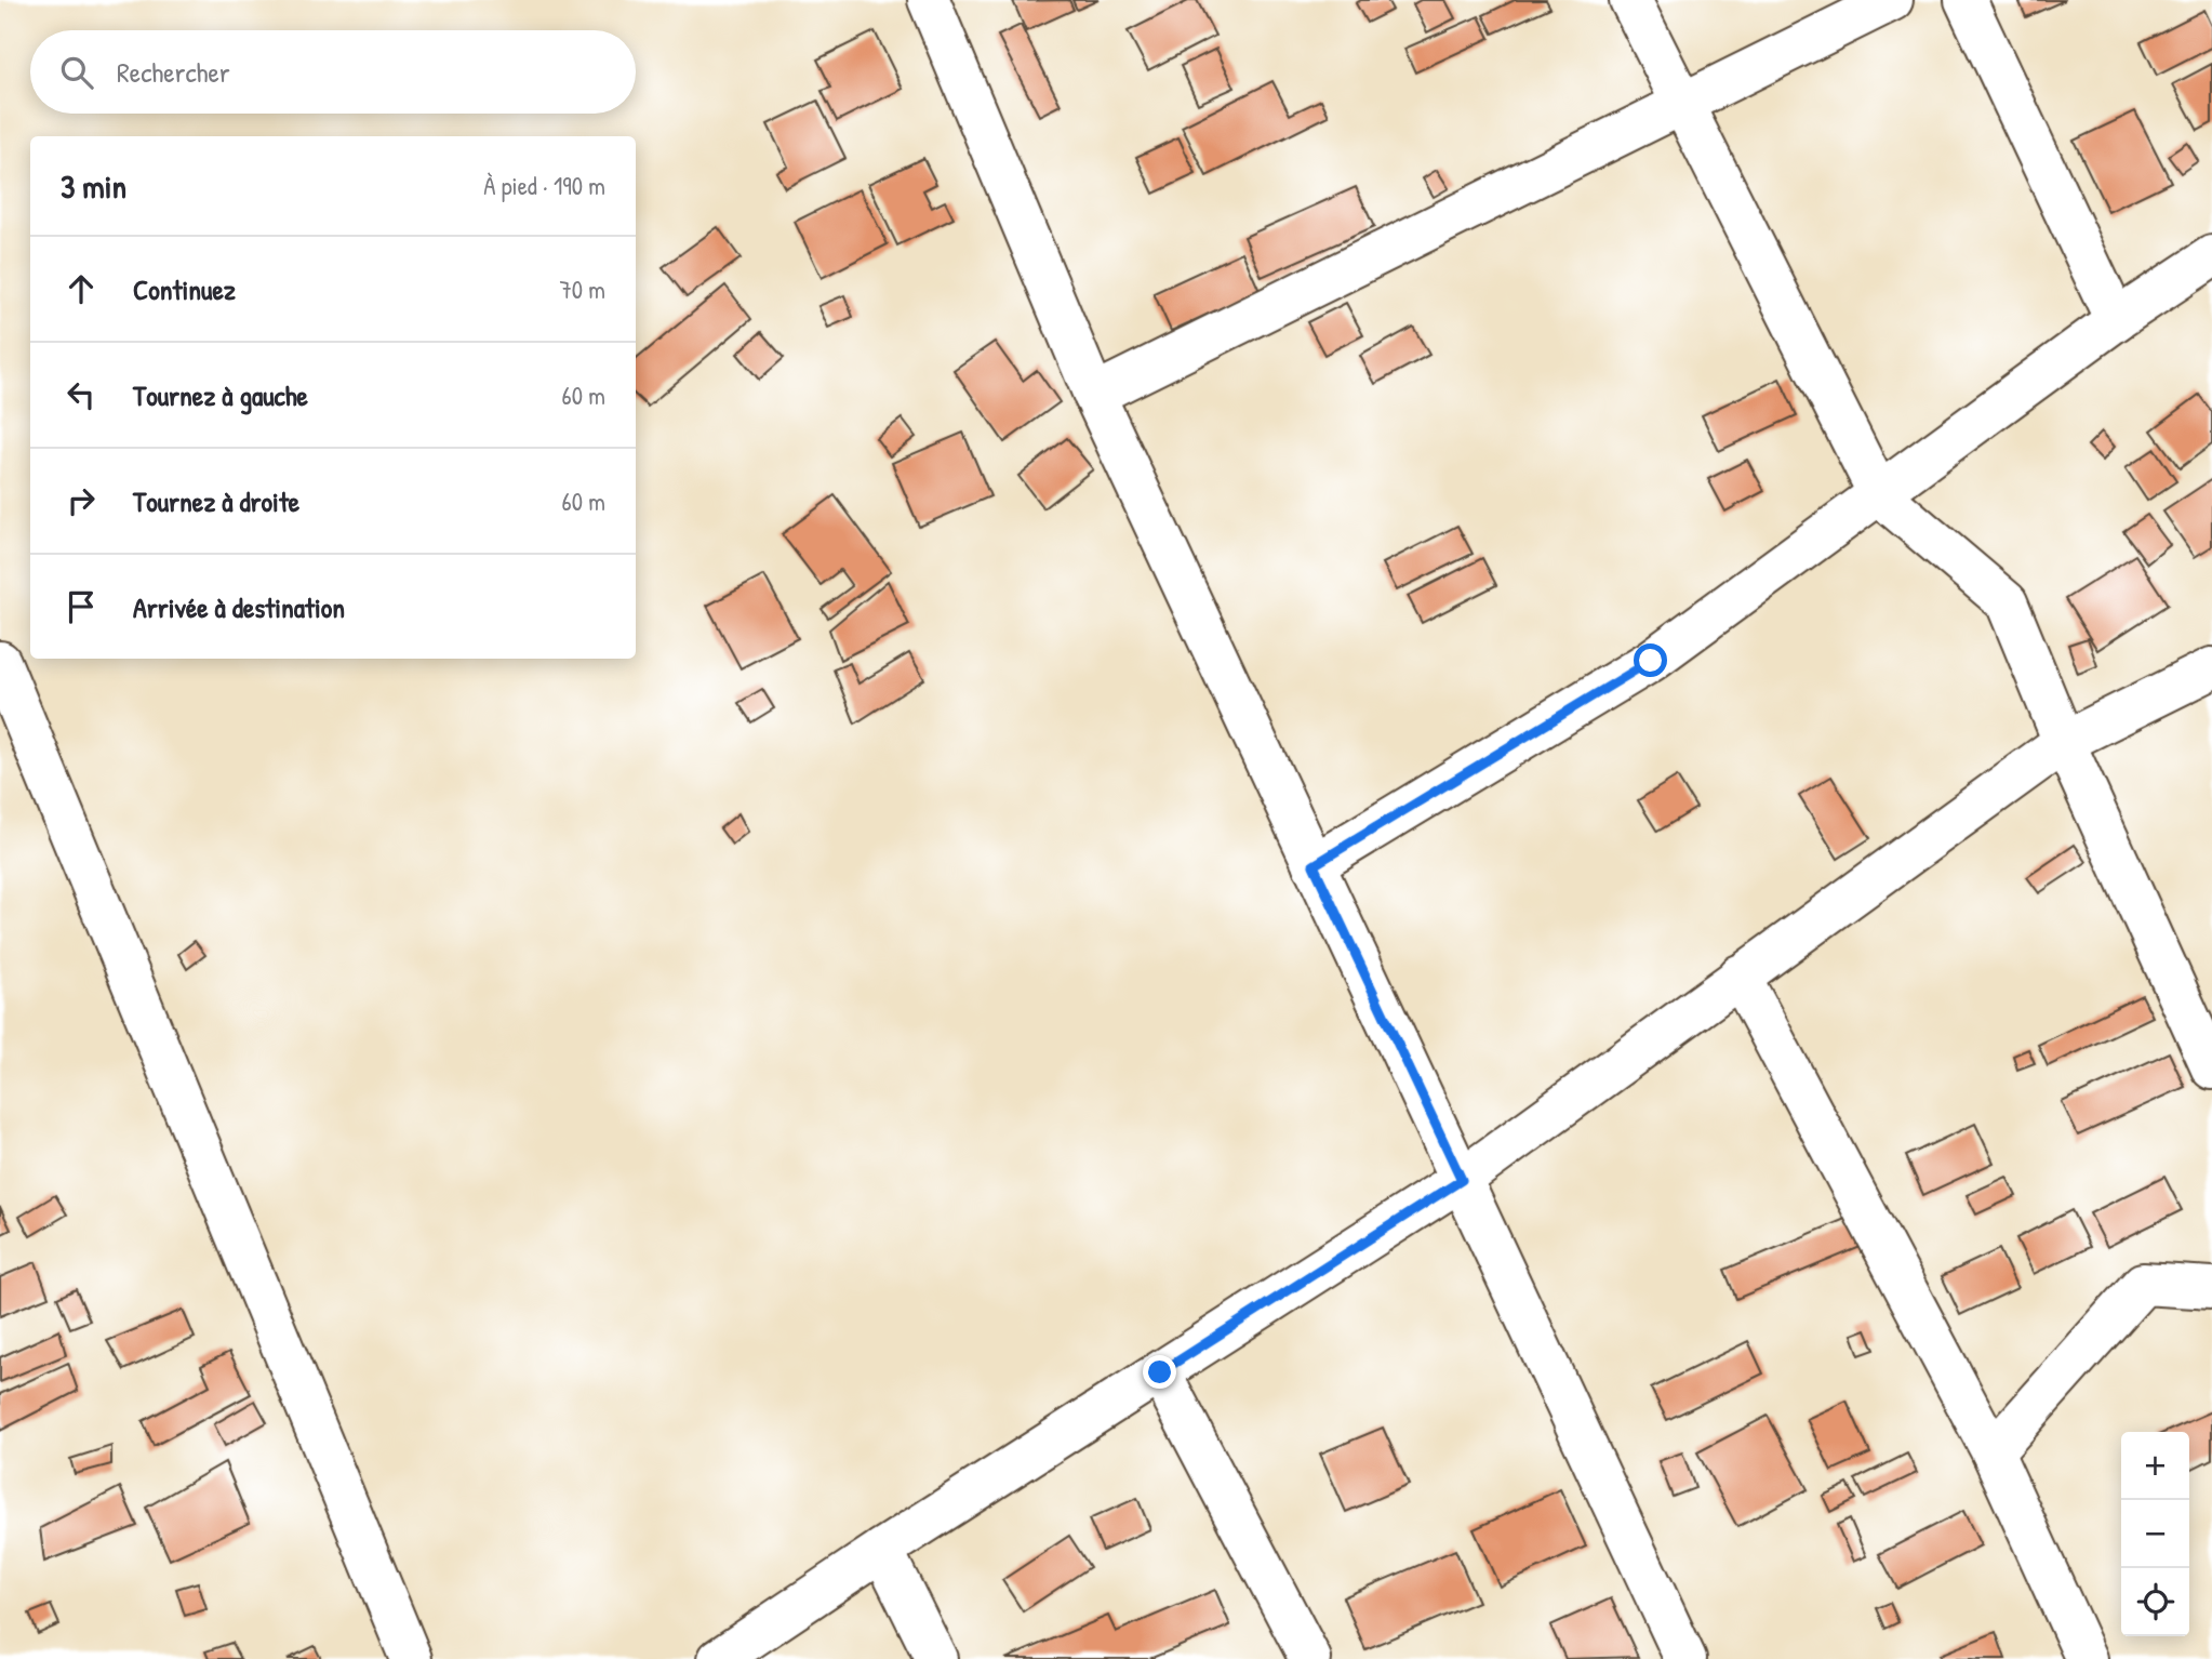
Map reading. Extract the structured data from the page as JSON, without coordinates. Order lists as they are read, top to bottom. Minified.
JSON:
{"page":{"search":"Rechercher","heading":["3 min","À pied · 190 m"],"list":[["Continuez","70 m"],["Tournez à gauche","60 m"],["Tournez à droite","60 m"],"Arrivée à destination"],"map_buttons":["+","−"]}}
